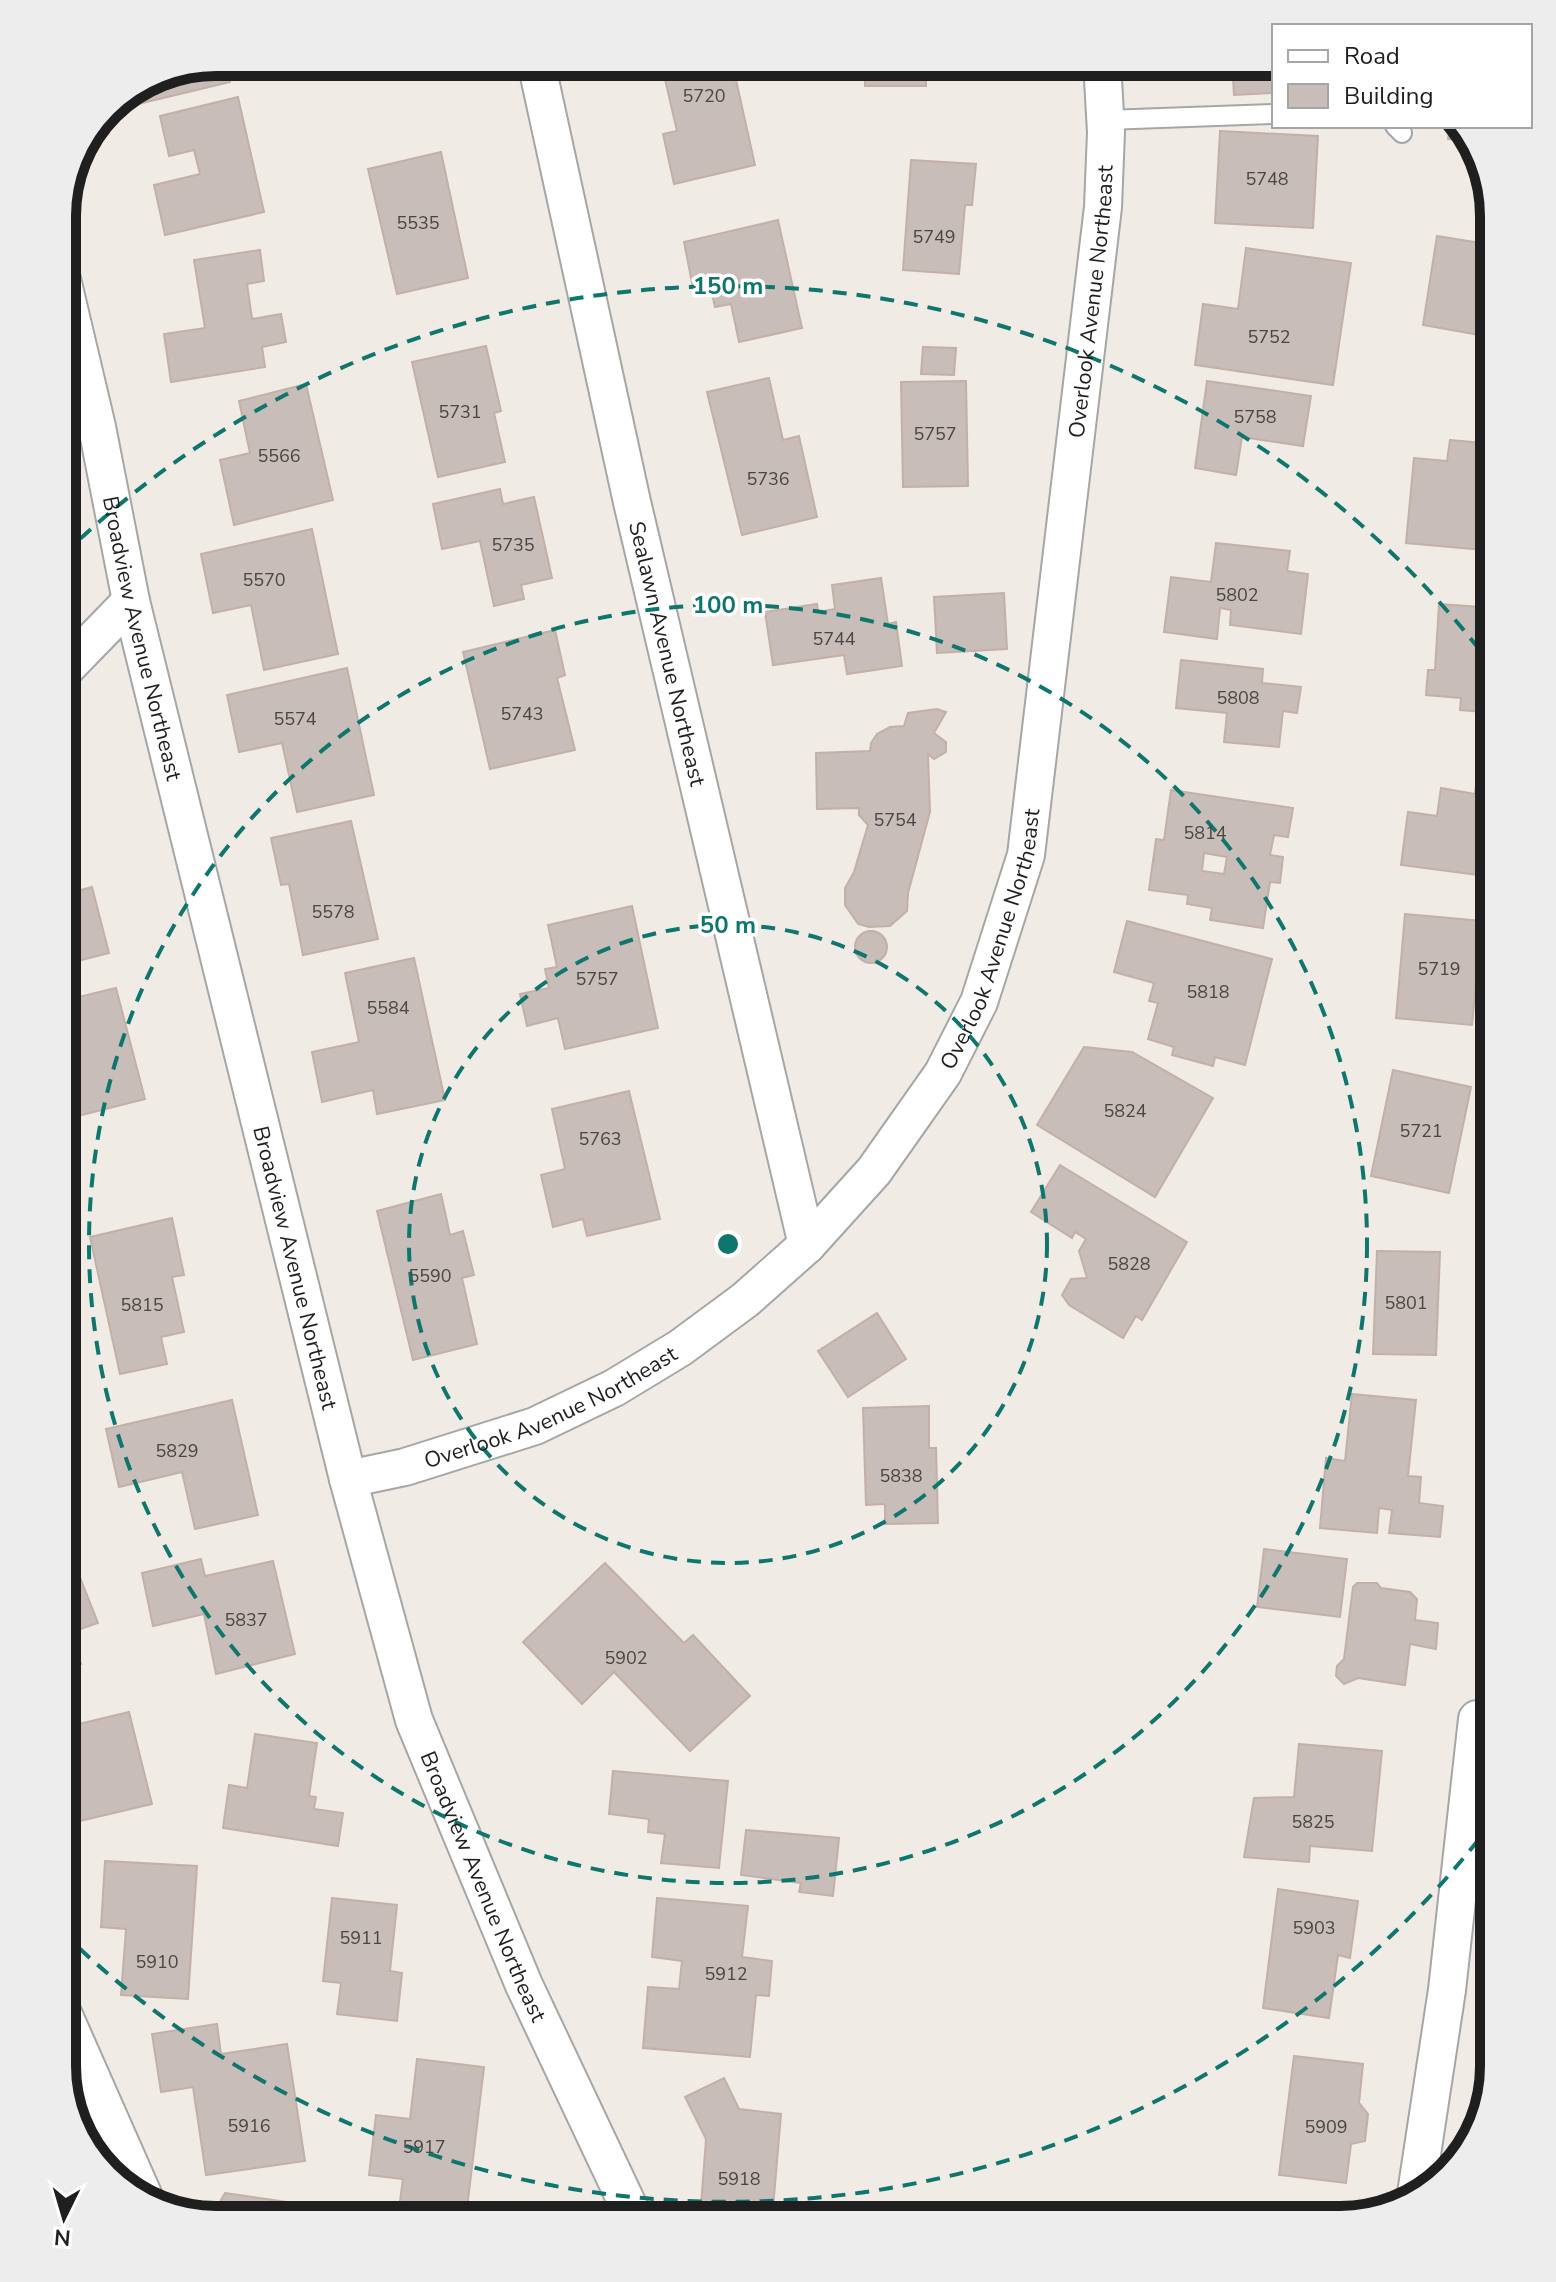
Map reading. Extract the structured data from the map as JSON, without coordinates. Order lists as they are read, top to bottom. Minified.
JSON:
{"streets":{"street":["Overlook Avenue Northeast","Broadview Avenue Northeast","Sealawn Avenue Northeast"]},"crossings":[["Overlook Avenue Northeast","Broadview Avenue Northeast"],["Overlook Avenue Northeast","Sealawn Avenue Northeast"]],"house_numbers":["5720","5748","5535","5749","5752","5731","5758","5757","5566","5736","5735","5570","5802","5744","5808","5743","5574","5754","5814","5578","5719","5757","5818","5584","5824","5721","5763","5828","5590","5801","5815","5829","5838","5837","5902","5825","5903","5911","5910","5912","5916","5909","5917","5918"],"legend":["Road","Building"],"north":"bottom","rings":["150 m","100 m","50 m"]}
